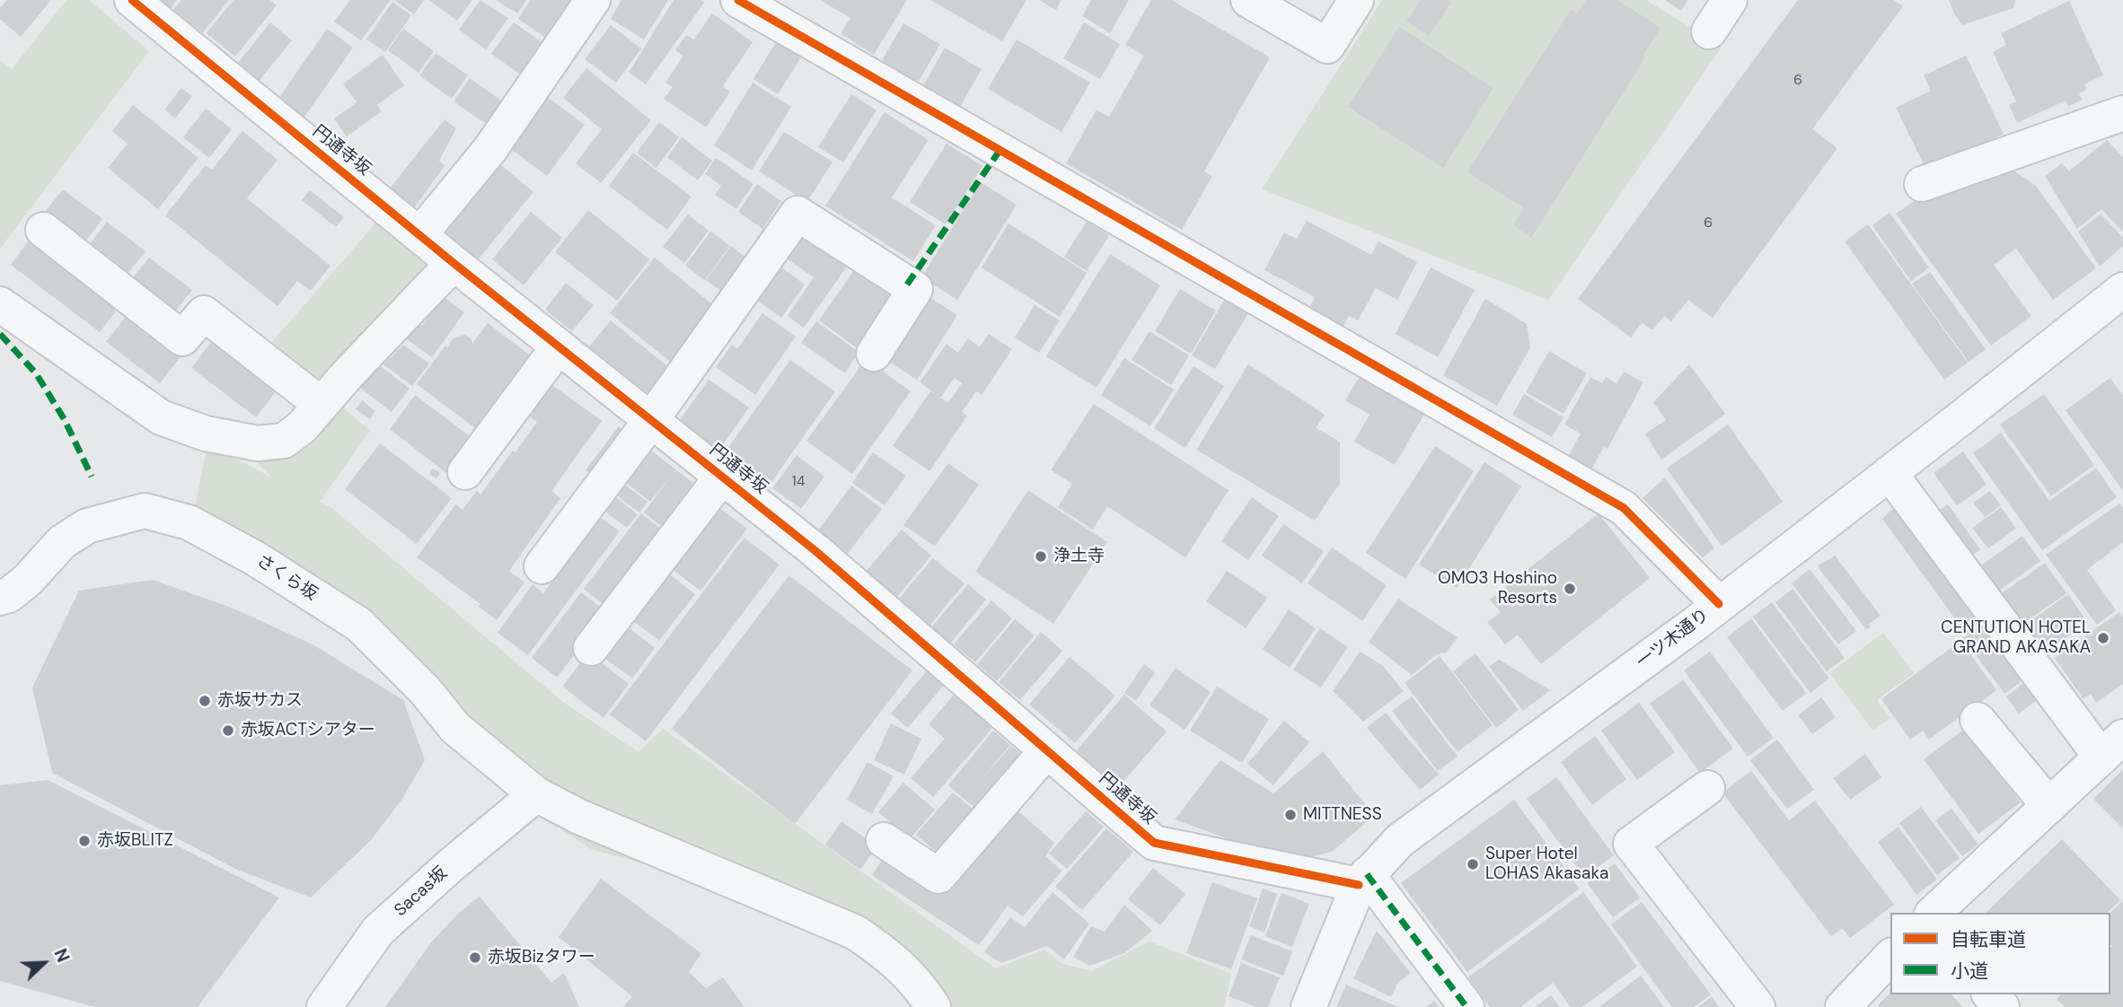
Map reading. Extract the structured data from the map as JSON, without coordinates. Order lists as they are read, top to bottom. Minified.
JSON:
{"streets":{"street":["円通寺坂","さくら坂","一ツ木通り","Sacas坂"]},"crossings":[["円通寺坂","一ツ木通り"],["さくら坂","Sacas坂"]],"places":["浄土寺","OMO3 Hoshino Resorts","CENTUTION HOTEL GRAND AKASAKA","赤坂サカス","赤坂ACTシアター","MITTNESS","赤坂BLITZ","Super Hotel LOHAS Akasaka","赤坂Bizタワー"],"house_numbers":["6","6","14"],"legend":["自転車道","小道"],"north":"top right"}
